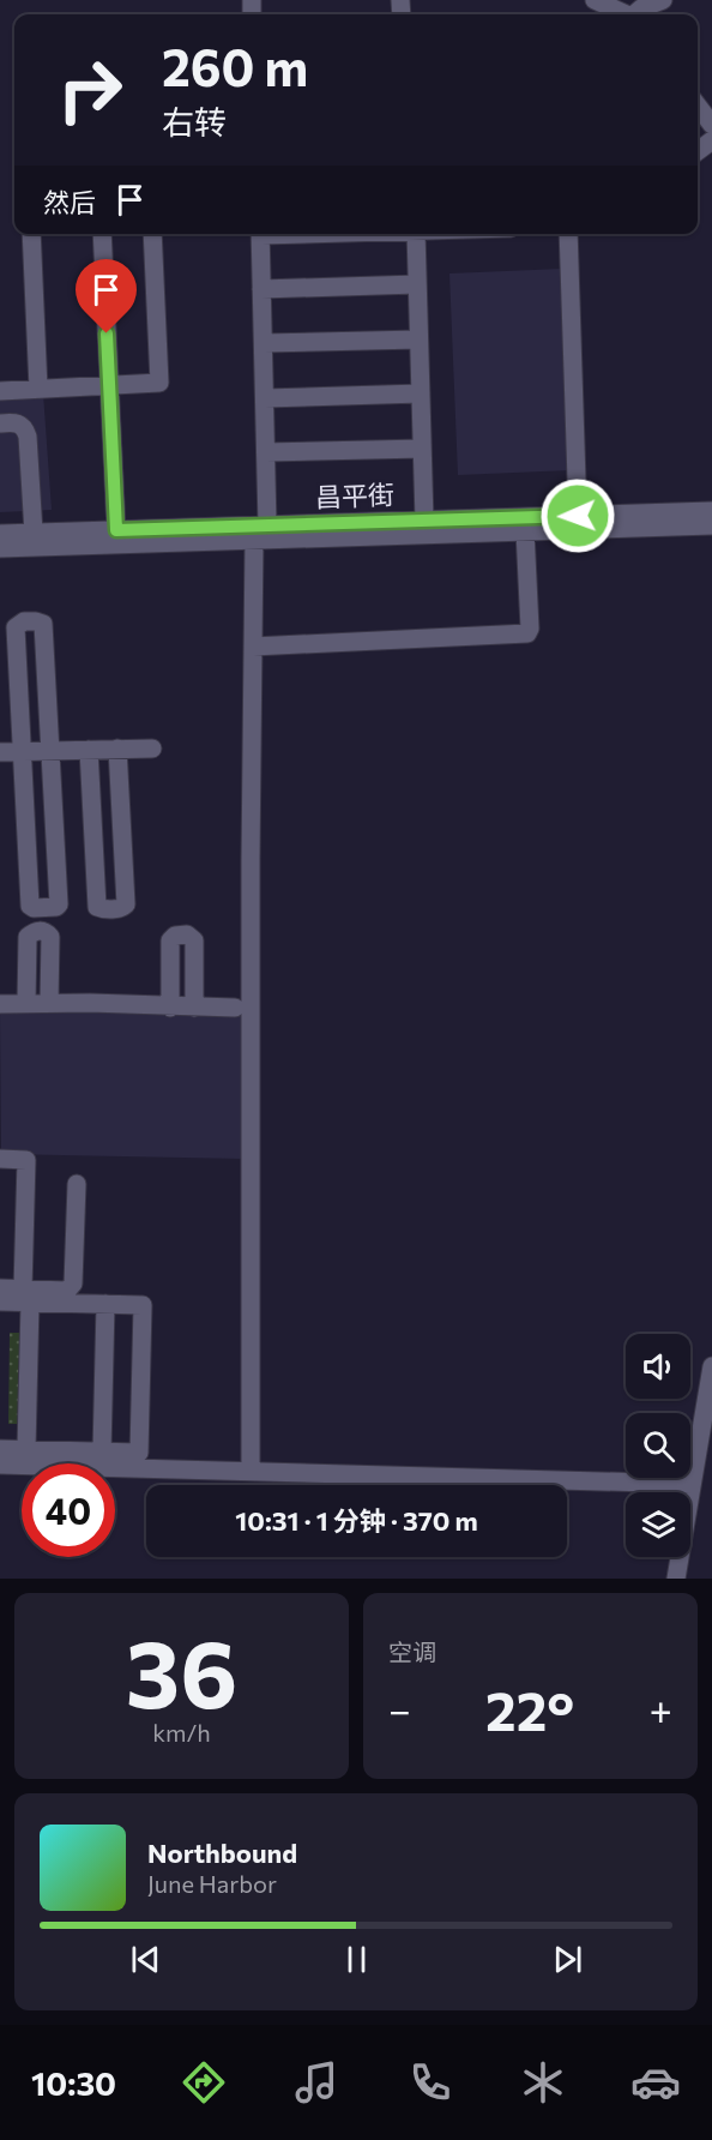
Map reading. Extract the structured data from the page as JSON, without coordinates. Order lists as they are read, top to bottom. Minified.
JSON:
{"streets":{"street":["昌平街"]},"page":{"turn":["260 m","右转"],"then":"然后","limit":"40","trip":"10:31 · 1 分钟 · 370 m","tile":[["36","km/h"],"空调"],"heat":["−","22°","+"],"song":["Northbound","June Harbor"],"tabs":"10:30"}}
